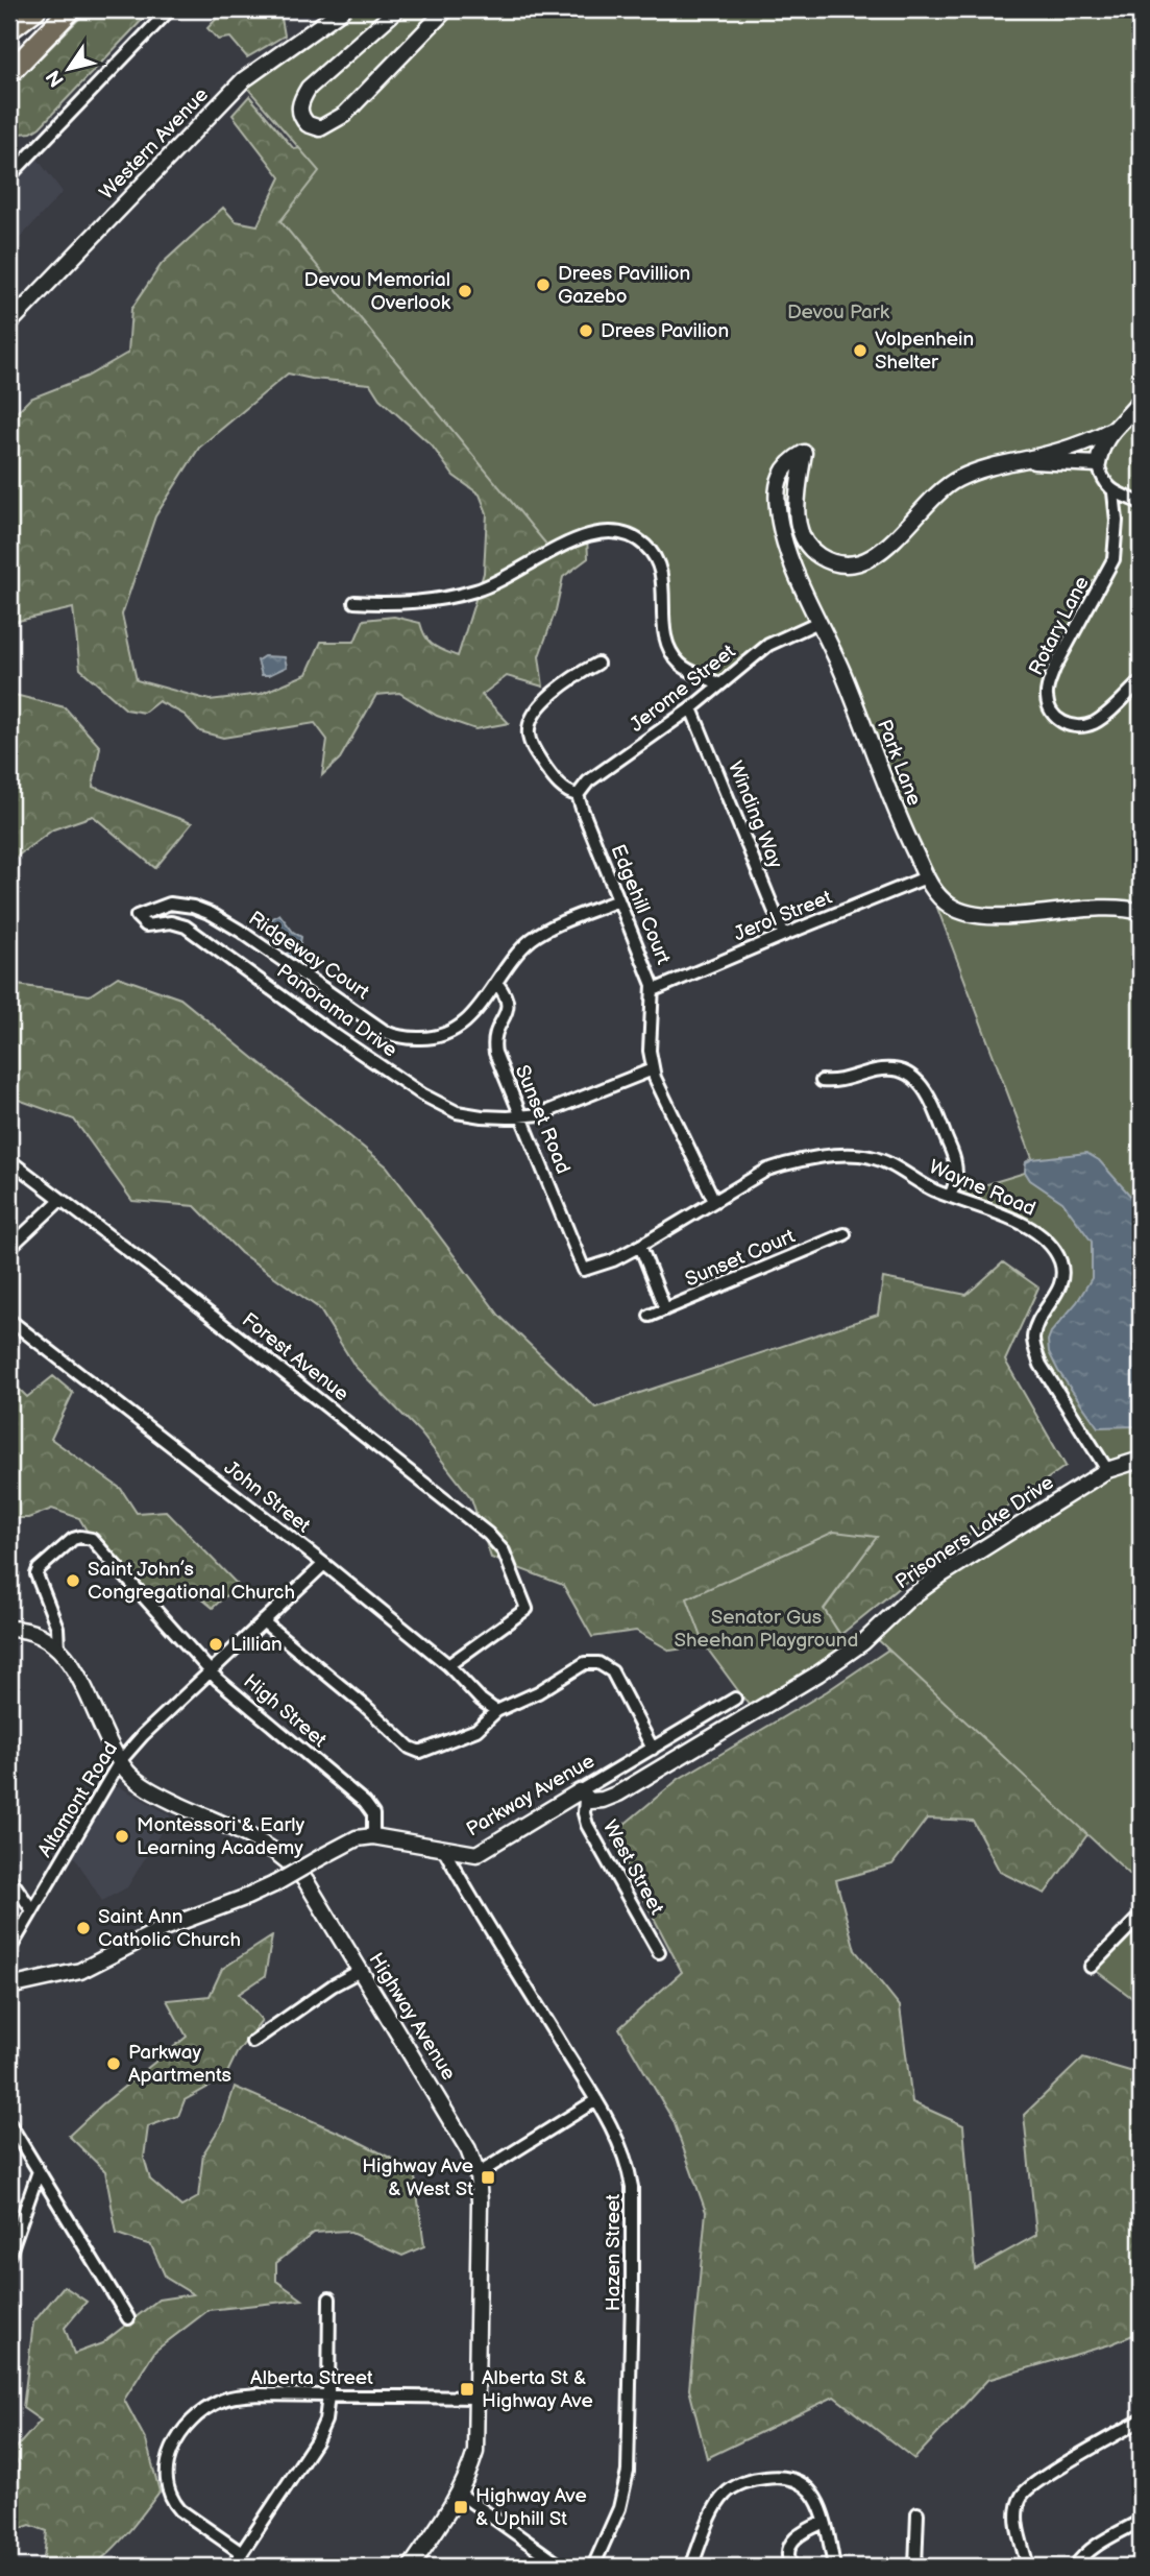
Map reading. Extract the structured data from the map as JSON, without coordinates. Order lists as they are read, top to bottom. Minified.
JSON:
{"streets":{"street":["Western Avenue","Rotary Lane","Jerome Street","Park Lane","Winding Way","Edgehill Court","Jerol Street","Ridgeway Court","Panorama Drive","Sunset Road","Wayne Road","Sunset Court","Forest Avenue","John Street","Prisoners Lake Drive","High Street","Parkway Avenue","Altamont Road","West Street","Highway Avenue","Hazen Street","Alberta Street"]},"crossings":[["Jerome Street","Park Lane"],["Jerome Street","Winding Way"],["Jerome Street","Edgehill Court"],["Park Lane","Jerol Street"],["Winding Way","Jerol Street"],["Edgehill Court","Jerol Street"],["Edgehill Court","Panorama Drive"],["Edgehill Court","Wayne Road"],["Ridgeway Court","Panorama Drive"],["Ridgeway Court","Sunset Road"],["Panorama Drive","Sunset Road"],["Sunset Road","Wayne Road"],["Wayne Road","Prisoners Lake Drive"],["Forest Avenue","John Street"],["John Street","Altamont Road"],["Prisoners Lake Drive","Parkway Avenue"],["Prisoners Lake Drive","West Street"],["High Street","Parkway Avenue"],["High Street","Altamont Road"],["High Street","Highway Avenue"],["Parkway Avenue","West Street"],["Parkway Avenue","Hazen Street"],["Altamont Road","Highway Avenue"],["Highway Avenue","Alberta Street"]],"parks":["Devou Park","Senator Gus Sheehan Playground"],"places":{"other":["Drees Pavillion Gazebo","Devou Memorial Overlook","Drees Pavilion","Volpenhein Shelter","Saint John’s Congregational Church","Lillian","Montessori & Early Learning Academy","Saint Ann Catholic Church","Parkway Apartments"],"transit":["Highway Ave & West St","Alberta St & Highway Ave","Highway Ave & Uphill St"]},"north":"bottom left"}
